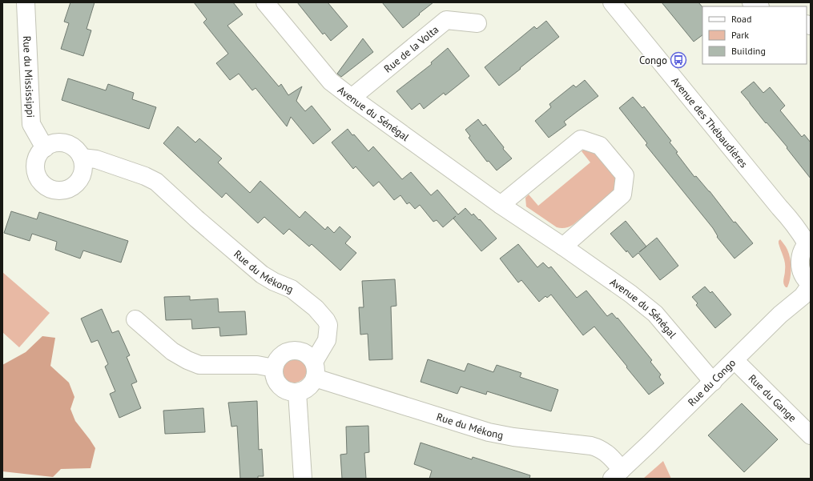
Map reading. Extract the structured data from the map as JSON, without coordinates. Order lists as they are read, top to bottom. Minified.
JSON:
{"streets":{"street":["Rue de la Volta","Rue du Mississippi","Avenue du Sénégal","Avenue des Thébaudières","Rue du Mékong","Rue du Congo","Rue du Gange"]},"crossings":[["Rue de la Volta","Avenue du Sénégal"],["Rue du Mississippi","Rue du Mékong"],["Avenue du Sénégal","Rue du Congo"],["Rue du Mékong","Rue du Congo"],["Rue du Congo","Rue du Gange"]],"places":{"bus stop":["Congo"]},"legend":["Road","Park","Building"]}
